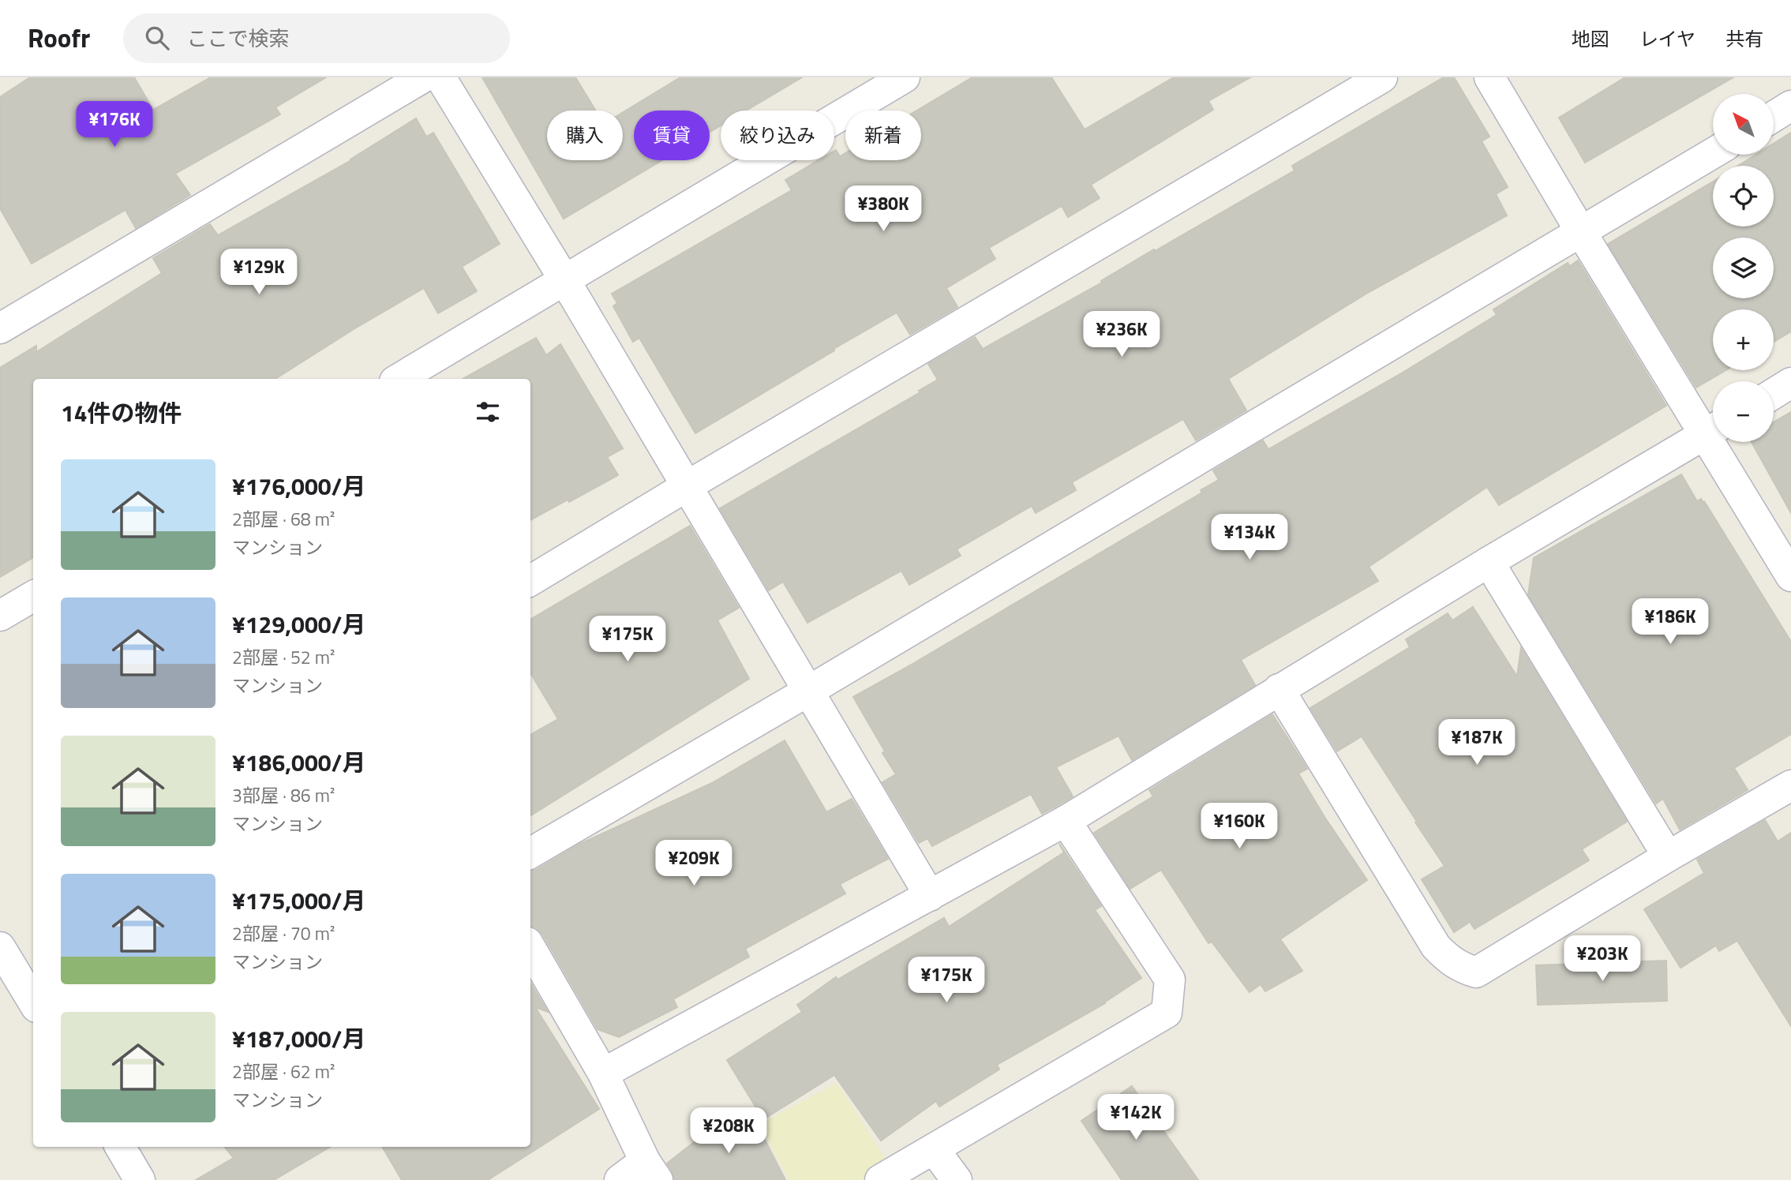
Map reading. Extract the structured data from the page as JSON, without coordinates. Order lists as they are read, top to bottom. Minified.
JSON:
{"north":"top left","page":{"header":"Roofr","search":"ここで検索","nav":["地図","レイヤ","共有"],"map_buttons":["+","−"],"price":["¥176K","¥380K","¥129K","¥236K","¥134K","¥186K","¥175K","¥187K","¥160K","¥209K","¥203K","¥175K","¥142K","¥208K"],"chip":["購入","賃貸","絞り込み","新着"],"heading":"14件の物件","list":[{"name":"¥176,000/月","note":"2部屋 · 68 m² · マンション"},{"name":"¥129,000/月","note":"2部屋 · 52 m² · マンション"},{"name":"¥186,000/月","note":"3部屋 · 86 m² · マンション"},{"name":"¥175,000/月","note":"2部屋 · 70 m² · マンション"},{"name":"¥187,000/月","note":"2部屋 · 62 m² · マンション"}]}}
